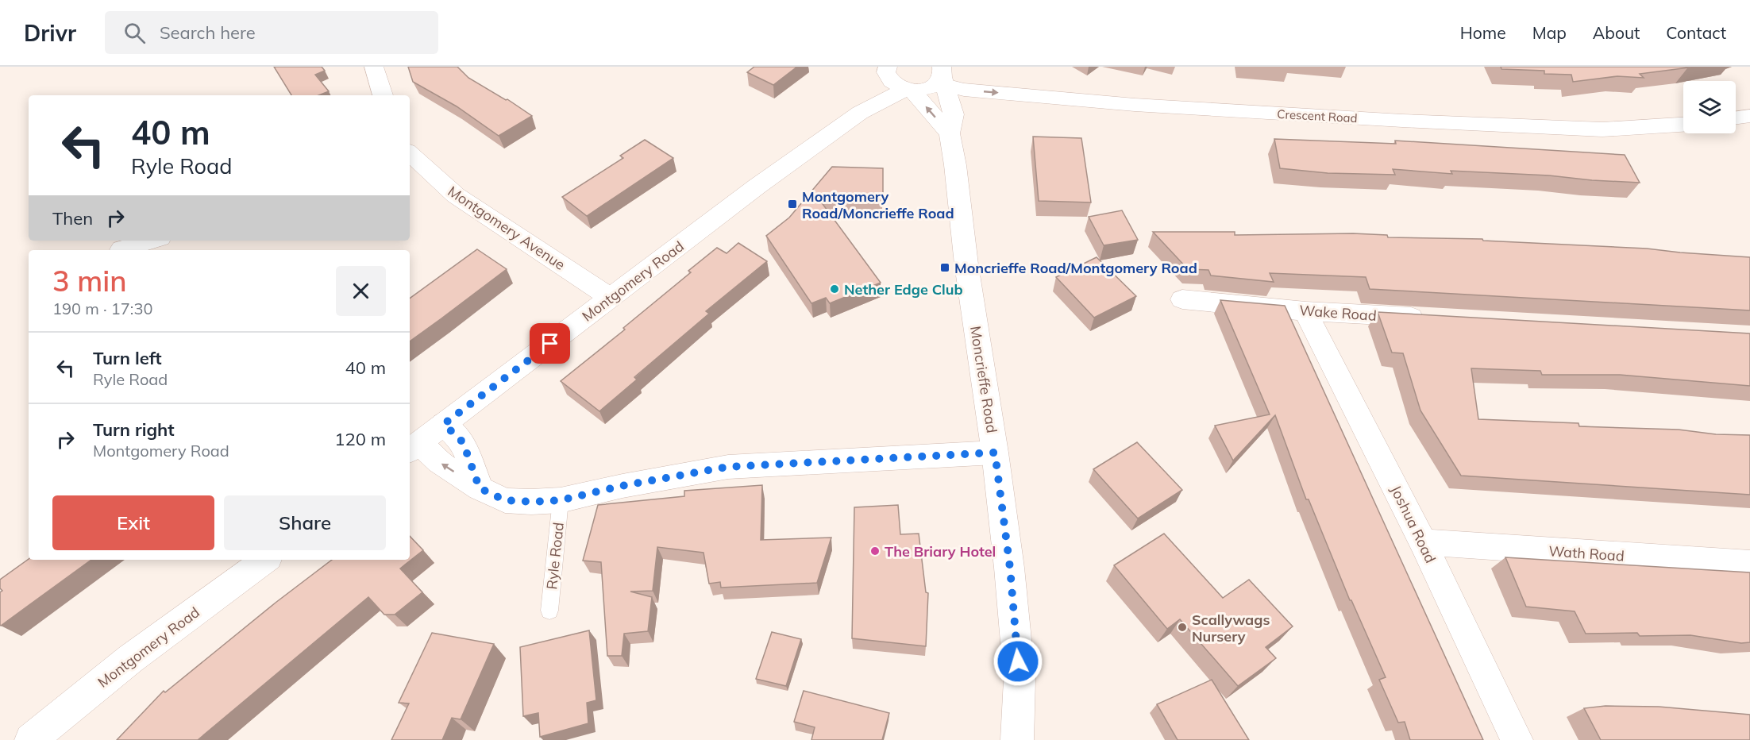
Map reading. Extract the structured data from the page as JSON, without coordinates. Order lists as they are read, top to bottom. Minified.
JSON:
{"streets":{"street":["Crescent Road","Montgomery Avenue","Montgomery Road","Wake Road","Moncrieffe Road","Joshua Road","Wath Road","Ryle Road"]},"crossings":[["Crescent Road","Montgomery Road"],["Crescent Road","Moncrieffe Road"],["Montgomery Avenue","Montgomery Road"],["Montgomery Road","Moncrieffe Road"],["Montgomery Road","Ryle Road"],["Wake Road","Joshua Road"],["Moncrieffe Road","Ryle Road"],["Joshua Road","Wath Road"]],"one_way":["Crescent Road"],"places":{"transit":["Montgomery Road/Moncrieffe Road","Moncrieffe Road/Montgomery Road"],"other":["Nether Edge Club","The Briary Hotel","Scallywags Nursery"]},"page":{"header":"Drivr","search":"Search here","nav":["Home","Map","About","Contact"],"turn":["40 m","Ryle Road"],"then":"Then","heading":["3 min","190 m · 17:30"],"list":[{"name":"Turn left","note":"Ryle Road","value":"40 m"},{"name":"Turn right","note":"Montgomery Road","value":"120 m"}],"buttons":["Exit","Share"]}}
